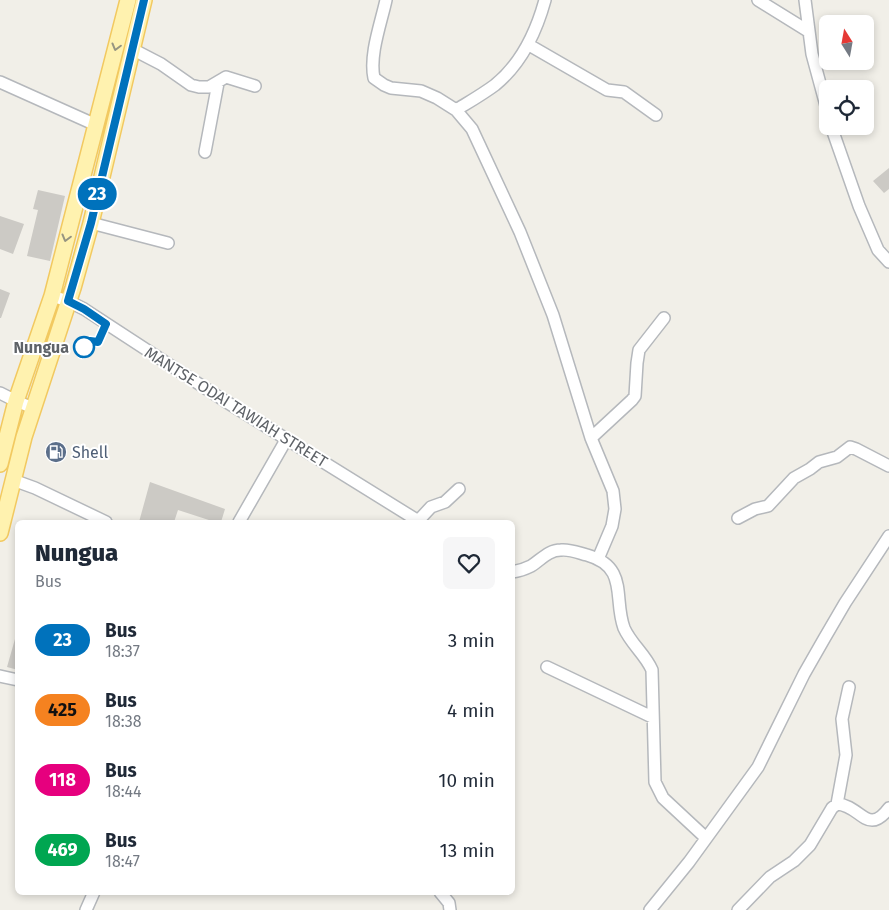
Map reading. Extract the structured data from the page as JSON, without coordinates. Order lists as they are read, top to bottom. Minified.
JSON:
{"streets":{"street":["MANTSE ODAI TAWIAH STREET"]},"places":{"other":["Nungua"],"fuel station":["Shell"]},"lines":["bus line 23"],"north":"top","page":{"on_map":"23","heading":["Nungua","Bus"],"list":[{"mark":"23","name":"Bus","note":"18:37","value":"3 min"},{"mark":"425","name":"Bus","note":"18:38","value":"4 min"},{"mark":"118","name":"Bus","note":"18:44","value":"10 min"},{"mark":"469","name":"Bus","note":"18:47","value":"13 min"}]}}
